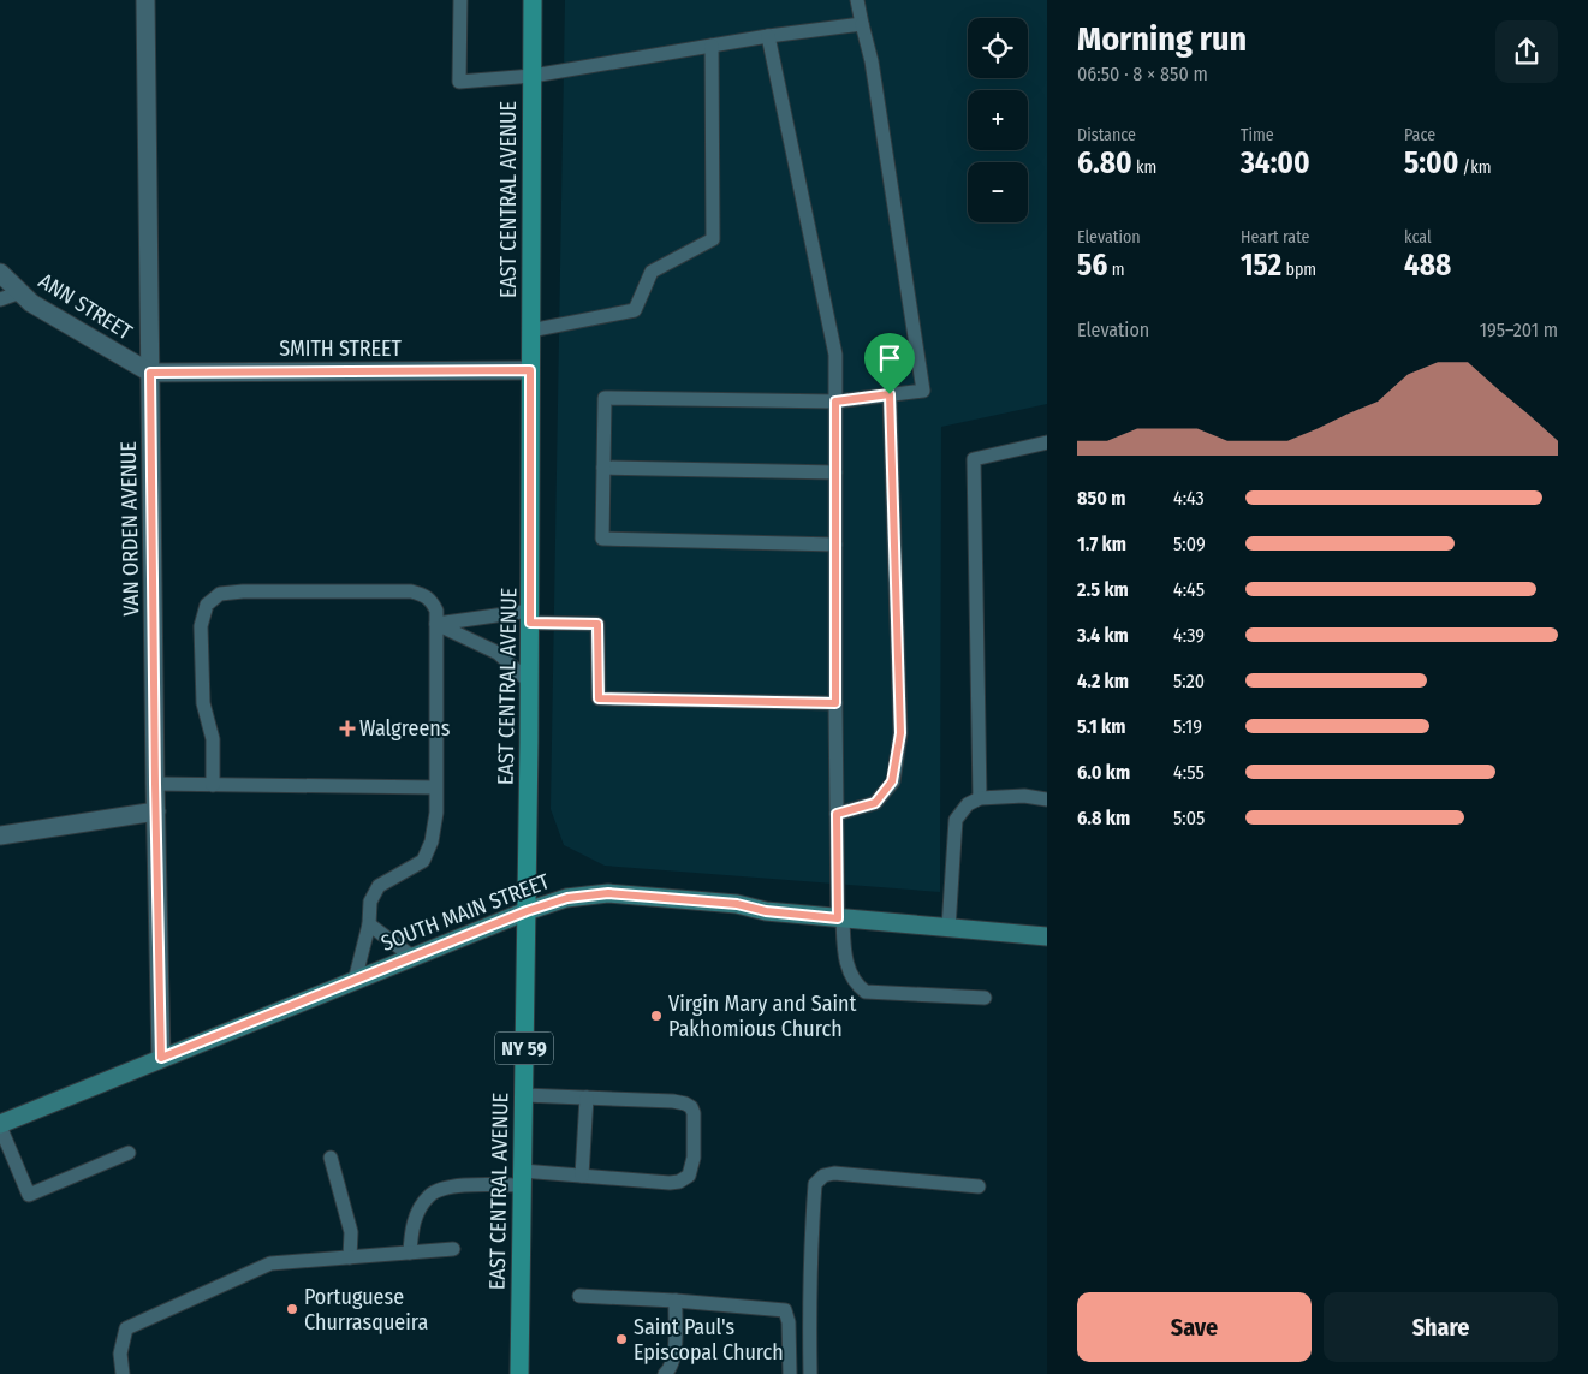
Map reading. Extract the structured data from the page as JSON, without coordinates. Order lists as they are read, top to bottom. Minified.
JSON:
{"streets":{"main road":["EAST CENTRAL AVENUE","SOUTH MAIN STREET","NY 59"],"street":["ANN STREET","SMITH STREET","VAN ORDEN AVENUE"]},"crossings":[["EAST CENTRAL AVENUE","SMITH STREET"],["EAST CENTRAL AVENUE","SOUTH MAIN STREET"],["ANN STREET","SMITH STREET"],["ANN STREET","VAN ORDEN AVENUE"],["SMITH STREET","VAN ORDEN AVENUE"],["VAN ORDEN AVENUE","SOUTH MAIN STREET"]],"places":{"health":["Walgreens"],"other":["Virgin Mary and Saint Pakhomious Church","Portuguese Churrasqueira","Saint Paul's Episcopal Church"]},"page":{"heading":["Morning run","06:50 · 8 × 850 m"],"map_buttons":["+","−"],"stats":[["Distance","6.80 km"],["Time","34:00"],["Pace","5:00 /km"],["Elevation","56 m"],["Heart rate","152 bpm"],["kcal","488"]],"chart":["Elevation","195–201 m"],"list":[{"name":"850 m","note":"4:43"},{"name":"1.7 km","note":"5:09"},{"name":"2.5 km","note":"4:45"},{"name":"3.4 km","note":"4:39"},{"name":"4.2 km","note":"5:20"},{"name":"5.1 km","note":"5:19"},{"name":"6.0 km","note":"4:55"},{"name":"6.8 km","note":"5:05"}],"buttons":["Save","Share"]}}
